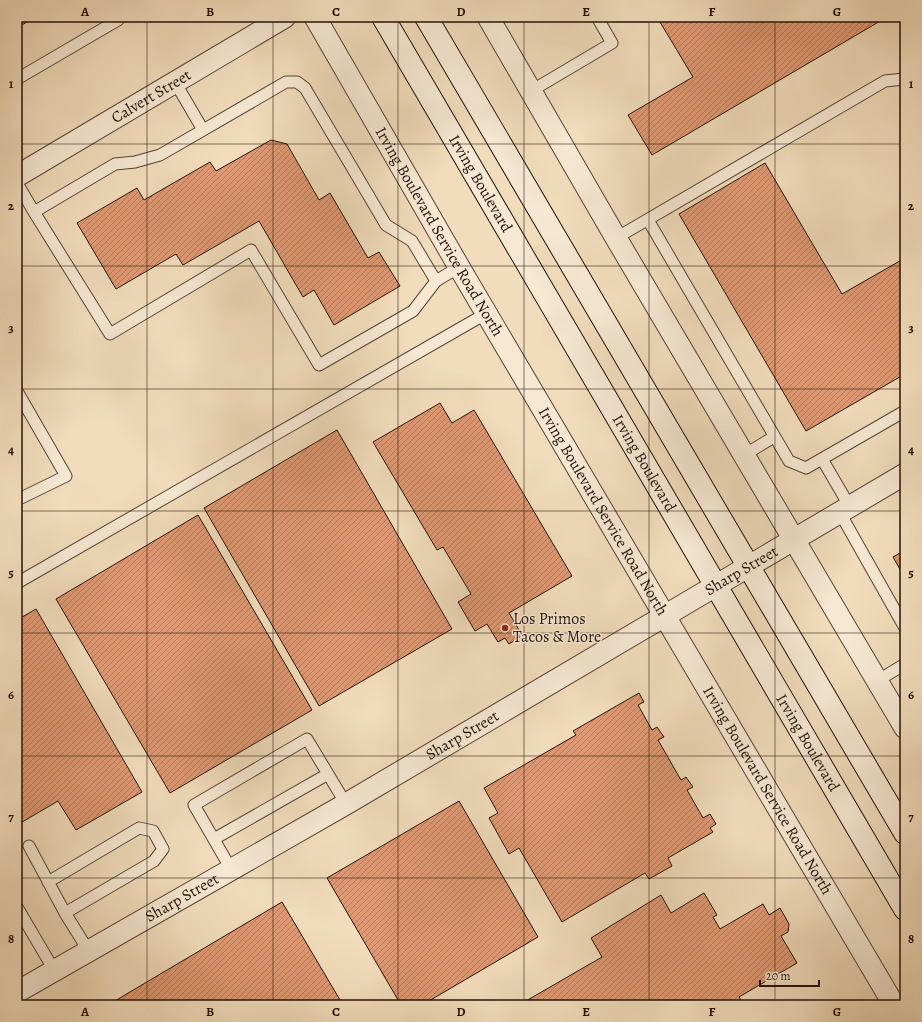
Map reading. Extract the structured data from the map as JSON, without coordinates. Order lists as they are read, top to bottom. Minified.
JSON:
{"streets":{"main road":["Irving Boulevard"],"street":["Calvert Street","Irving Boulevard Service Road North","Sharp Street"]},"crossings":[["Irving Boulevard","Sharp Street"],["Irving Boulevard Service Road North","Sharp Street"]],"places":["Los Primos Tacos & More"],"scale_bar":"20 m","grid":{"columns":["A","B","C","D","E","F","G"],"rows":["1","2","3","4","5","6","7","8"]}}
